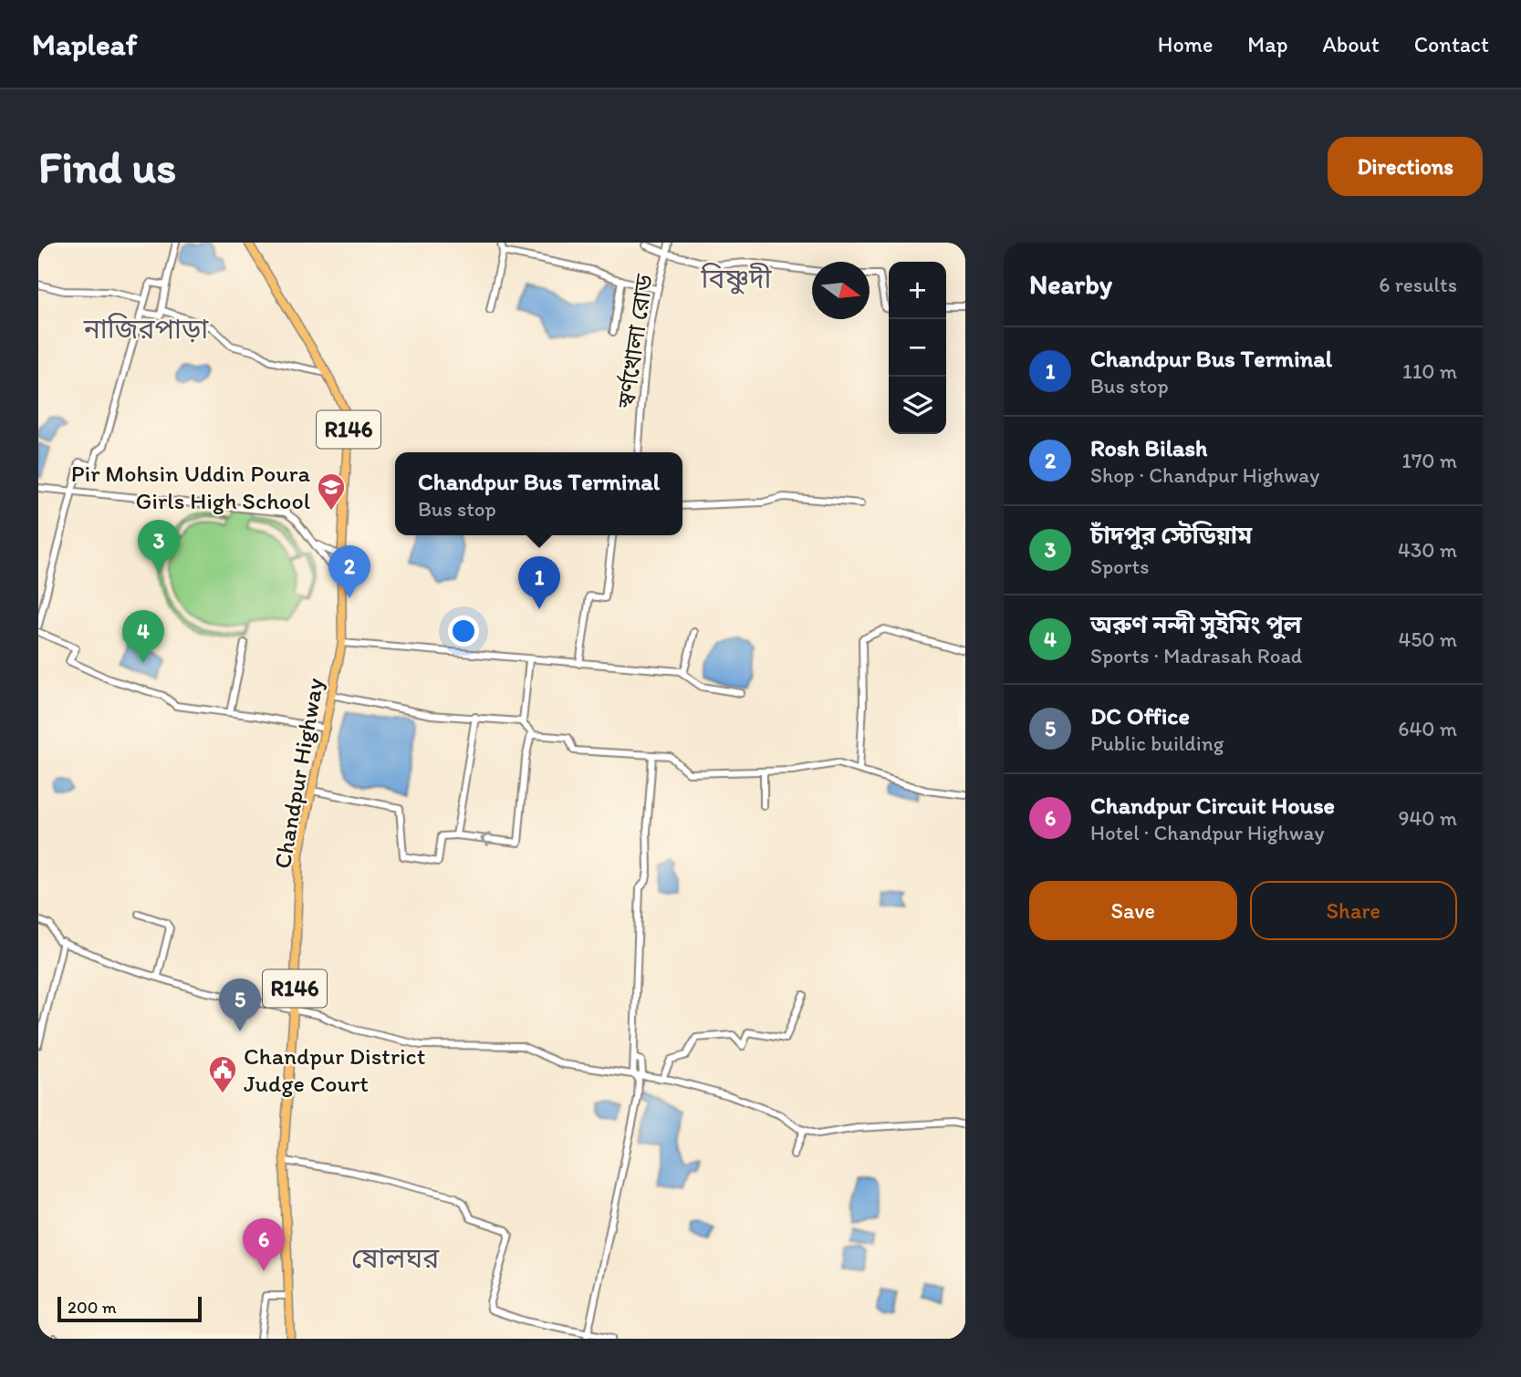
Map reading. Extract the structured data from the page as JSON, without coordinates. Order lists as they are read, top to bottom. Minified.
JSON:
{"streets":{"main road":["R146","Chandpur Highway"],"street":["স্বর্ণখোলা রোড"]},"districts":["বিষ্ণুদী","নাজিরপাড়া","ষোলঘর"],"places":{"school or university":["Pir Mohsin Uddin Poura Girls High School"],"public building":["Chandpur District Judge Court"]},"scale_bar":"200 m","north":"right","page":{"header":"Mapleaf","nav":["Home","Map","About","Contact"],"buttons":["Directions",["Save","Share"]],"title":"Find us","heading":["Nearby","6 results"],"map_buttons":["+","−"],"list":[{"mark":"1","name":"Chandpur Bus Terminal","note":"Bus stop","value":"110 m"},{"mark":"2","name":"Rosh Bilash","note":"Shop · Chandpur Highway","value":"170 m"},{"mark":"3","name":"চাঁদপুর স্টেডিয়াম","note":"Sports","value":"430 m"},{"mark":"4","name":"অরুণ নন্দী সুইমিং পুল","note":"Sports · Madrasah Road","value":"450 m"},{"mark":"5","name":"DC Office","note":"Public building","value":"640 m"},{"mark":"6","name":"Chandpur Circuit House","note":"Hotel · Chandpur Highway","value":"940 m"}],"popup":["Chandpur Bus Terminal","Bus stop"],"pins":["3","2","1","4","5","6"],"scale":"200 m"}}
